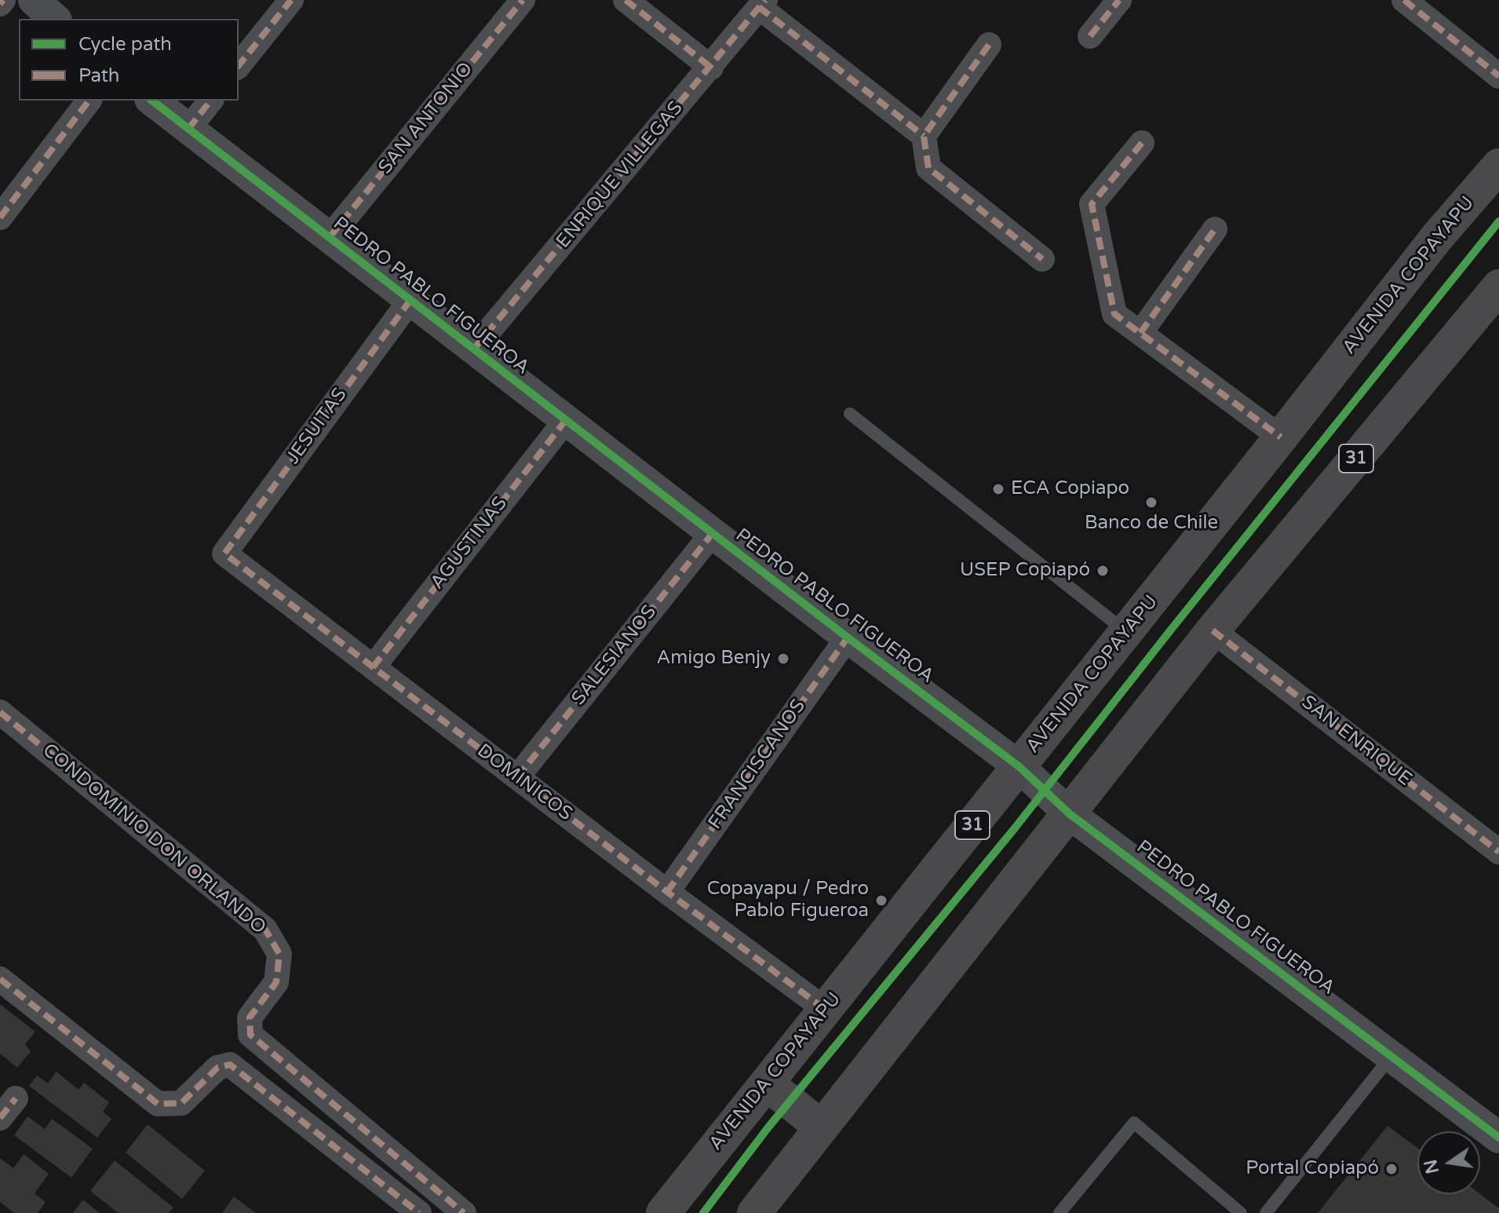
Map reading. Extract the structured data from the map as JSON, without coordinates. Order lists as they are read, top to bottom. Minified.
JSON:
{"streets":{"highway":["AVENIDA COPAYAPU","31"],"street":["SAN ANTONIO","ENRIQUE VILLEGAS","PEDRO PABLO FIGUEROA","JESUITAS","AGUSTINAS","SALESIANOS","SAN ENRIQUE","FRANCISCANOS","DOMINICOS","CONDOMINIO DON ORLANDO"]},"crossings":[["SAN ANTONIO","PEDRO PABLO FIGUEROA"],["ENRIQUE VILLEGAS","PEDRO PABLO FIGUEROA"],["AVENIDA COPAYAPU","PEDRO PABLO FIGUEROA"],["AVENIDA COPAYAPU","DOMINICOS"],["PEDRO PABLO FIGUEROA","JESUITAS"],["PEDRO PABLO FIGUEROA","31"],["PEDRO PABLO FIGUEROA","AGUSTINAS"],["PEDRO PABLO FIGUEROA","SALESIANOS"],["PEDRO PABLO FIGUEROA","FRANCISCANOS"],["JESUITAS","DOMINICOS"],["31","SAN ENRIQUE"],["AGUSTINAS","DOMINICOS"],["SALESIANOS","DOMINICOS"],["FRANCISCANOS","DOMINICOS"]],"places":["ECA Copiapo","Banco de Chile","USEP Copiapó","Amigo Benjy","Copayapu / Pedro Pablo Figueroa","Portal Copiapó"],"legend":["Cycle path","Path"],"north":"left"}
